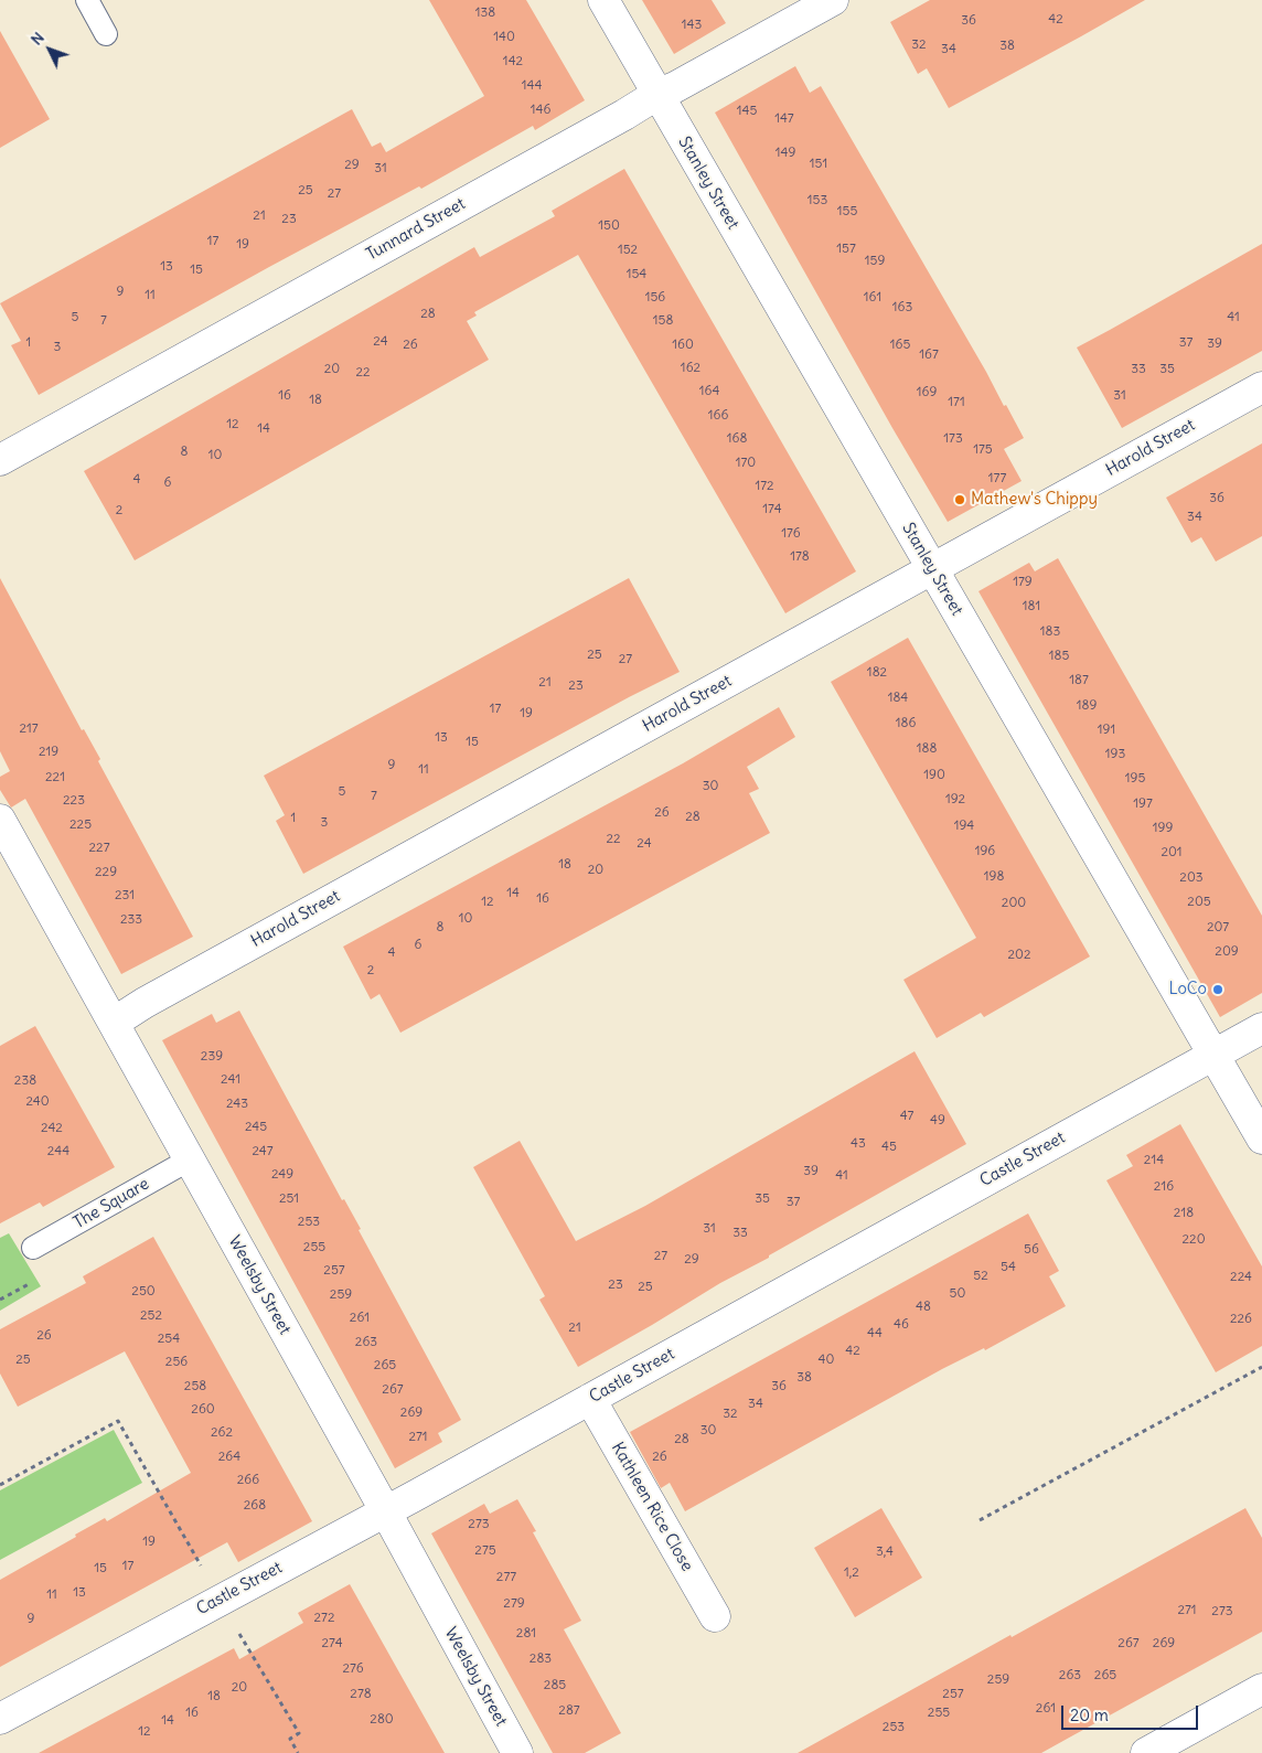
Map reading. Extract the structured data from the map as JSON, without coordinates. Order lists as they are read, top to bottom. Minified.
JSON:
{"streets":{"street":["Stanley Street","Tunnard Street","Harold Street","Castle Street","Weelsby Street","Kathleen Rice Close"],"lane":["The Square"]},"crossings":[["Stanley Street","Tunnard Street"],["Stanley Street","Harold Street"],["Stanley Street","Castle Street"],["Harold Street","Weelsby Street"],["Castle Street","Weelsby Street"],["Castle Street","Kathleen Rice Close"],["The Square","Weelsby Street"]],"places":["Mathew's Chippy","LoCo"],"house_numbers":["138","42","36","143","140","32","38","34","142","144","146","145","147","149","151","29","31","25","27","153","155","21","23","150","17","19","157","152","159","13","15","154","9","11","156","161","163","28","5","41","7","158","24","1","37","39","26","160","165","3","167","162","20","33","35","22","164","169","16","31","18","171","166","12","14","168","173","175","8","10","170","177","4","6","172","36","174","2","34","176","178","179","181","183","25","185","27","182","187","21","23","184","189","17","19","186","217","191","13","15","188","219","193","9","11","190","221","195","30","5","7","192","223","197","26","28","1","3","225","194","199","22","24","227","196","201","18","20","229","198","203","14","231","16","12","205","200","10","233","8","207","6","209","4","202","2","239","241","238","240","243","47","49","245","242","43","45","244","247","214","39","249","41","216","251","35","37","218","253","31","33","220","255","56","27","29","54","257","52","224","23","25","250","50","259","48","252","261","226","46","21","44","26","254","263","42","25","40","256","265","38","258","36","267","34","260","269","32","30","262","271","28","264","26","266","268","273","19","275","3,4","17","15","1,2","277","13","11","279","271","273","272","9","281","274","267","269","283","276","263","265","259","285","20","278","257","18","261","287","16","255","280","14","253","12"],"scale_bar":"20 m","north":"top left"}
